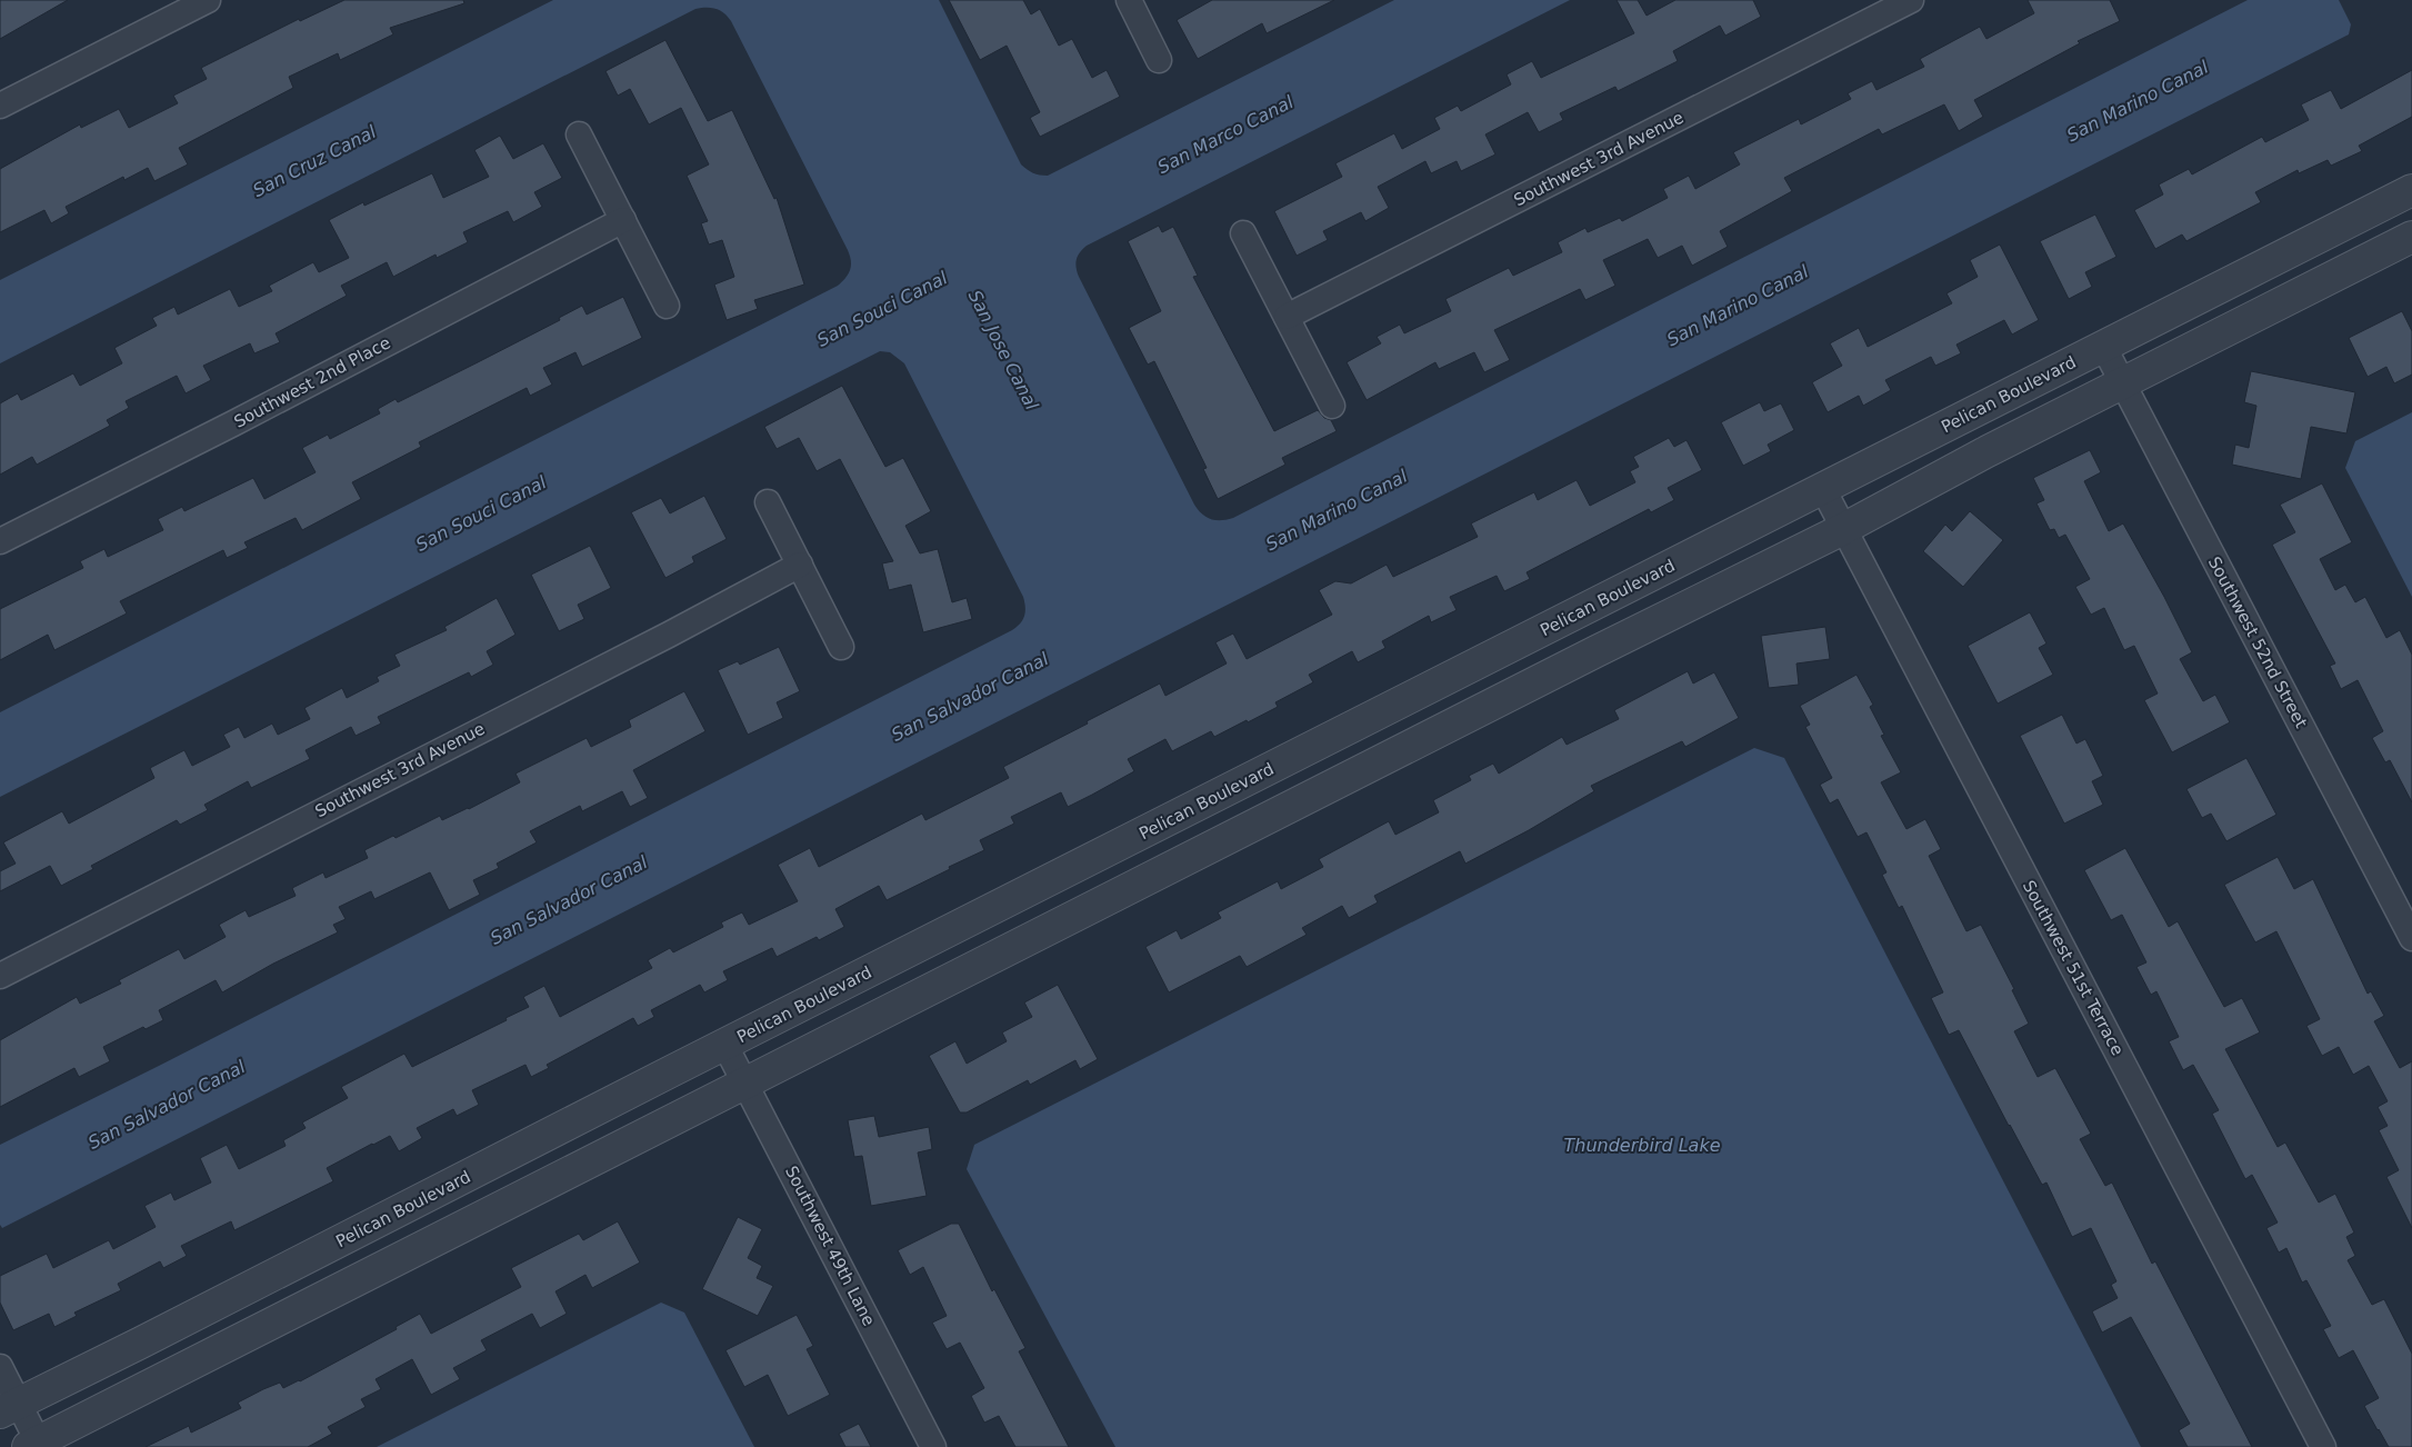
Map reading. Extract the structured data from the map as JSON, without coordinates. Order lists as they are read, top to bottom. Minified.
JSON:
{"streets":{"street":["Southwest 3rd Avenue","Southwest 2nd Place","Pelican Boulevard","Southwest 52nd Street","Southwest 51st Terrace","Southwest 49th Lane"]},"crossings":[["Pelican Boulevard","Southwest 52nd Street"],["Pelican Boulevard","Southwest 51st Terrace"],["Pelican Boulevard","Southwest 49th Lane"]],"water":["San Marino Canal","San Marco Canal","San Cruz Canal","San Souci Canal","San Jose Canal","San Salvador Canal","Thunderbird Lake"]}
